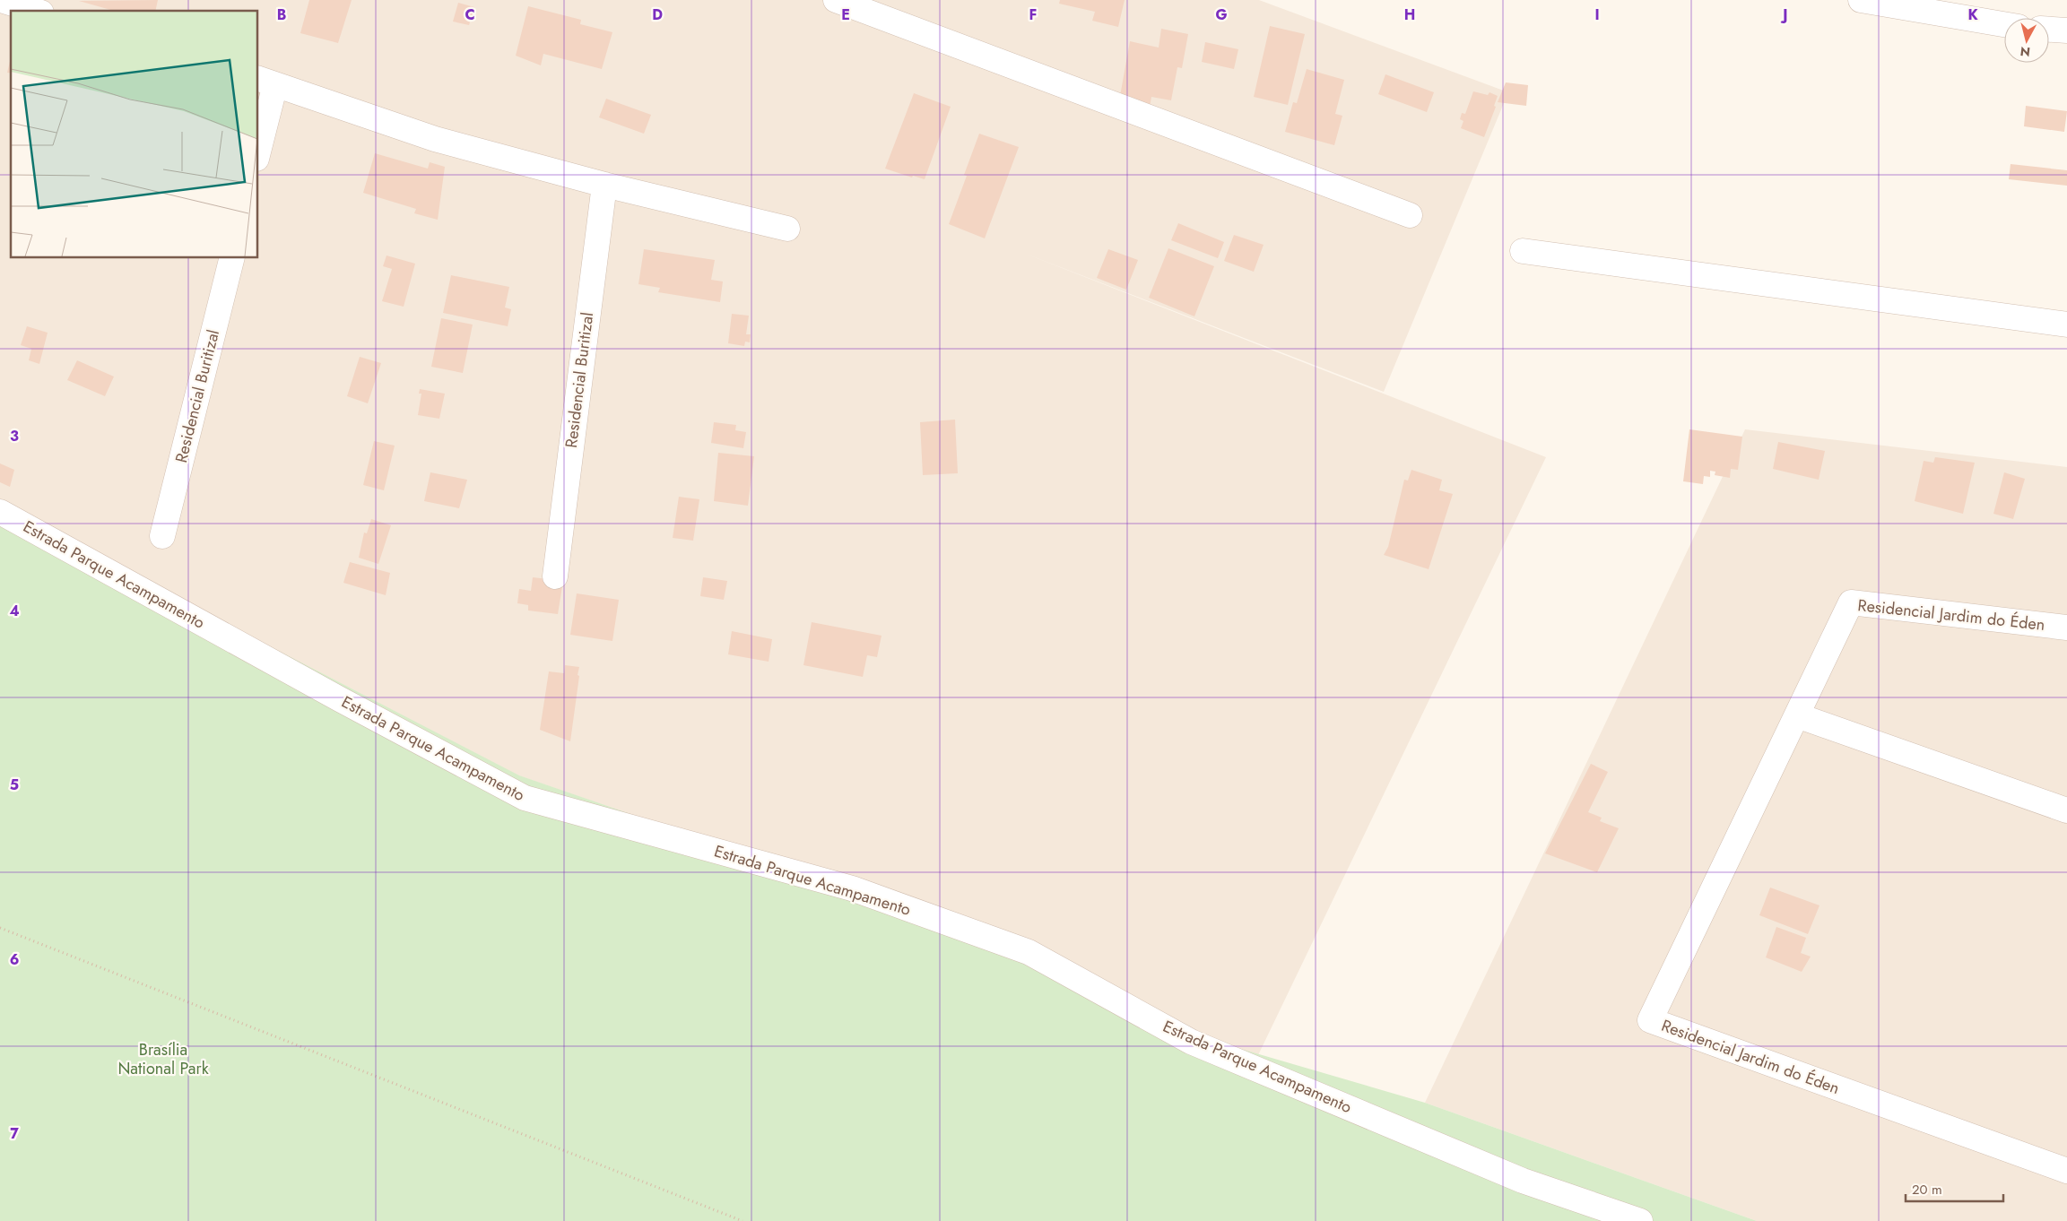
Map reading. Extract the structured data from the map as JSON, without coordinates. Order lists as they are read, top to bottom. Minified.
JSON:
{"streets":{"street":["Residencial Buritizal","Estrada Parque Acampamento","Residencial Jardim do Éden"]},"parks":["Brasília National Park"],"scale_bar":"20 m","north":"bottom","grid":{"columns":["B","C","D","E","F","G","H","I","J","K"],"rows":["3","4","5","6","7"]}}
